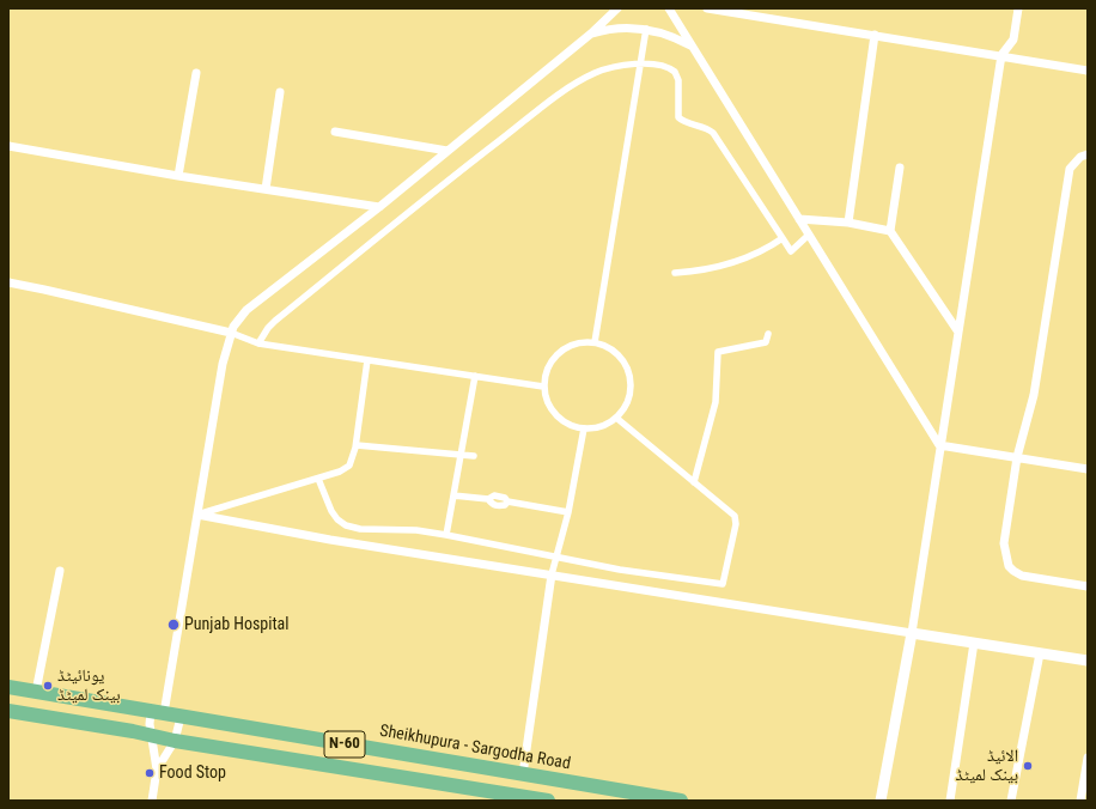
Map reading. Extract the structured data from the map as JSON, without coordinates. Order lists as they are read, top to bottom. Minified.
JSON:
{"streets":{"highway":["N-60","Sheikhupura - Sargodha Road"]},"places":["Punjab Hospital","یونائیٹڈ بینک لمیٹڈ","الائیڈ بینک لمیٹڈ","Food Stop"]}
